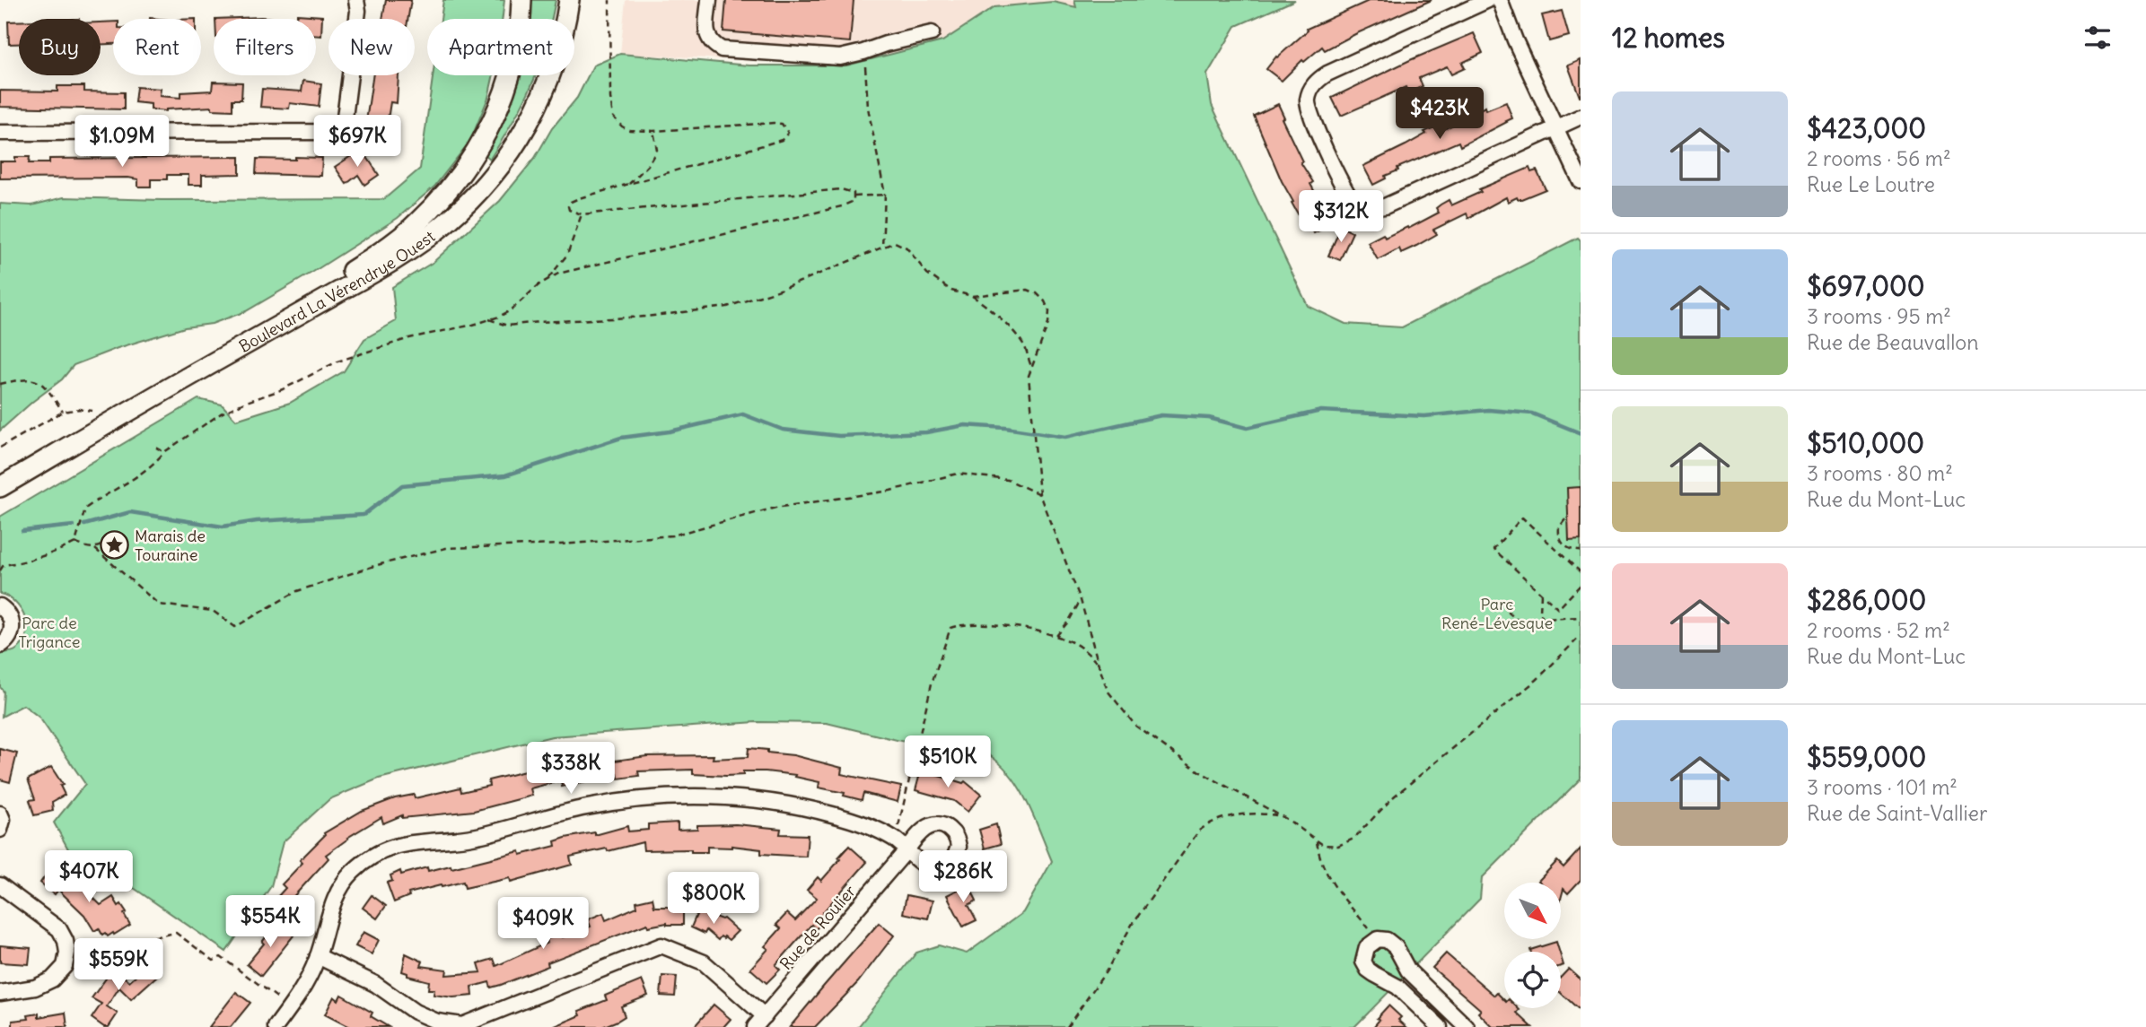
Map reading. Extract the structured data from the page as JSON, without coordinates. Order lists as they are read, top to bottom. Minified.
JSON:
{"streets":{"main road":["Boulevard La Vérendrye Ouest"],"street":["Rue de Roulier"]},"parks":["Parc René-Lévesque","Parc de Trigance"],"places":{"place":["Marais de Touraine"]},"north":"bottom right","page":{"heading":"12 homes","chip":["Buy","Rent","Filters","New","Apartment"],"list":[{"name":"$423,000","note":"2 rooms · 56 m² · Rue Le Loutre"},{"name":"$697,000","note":"3 rooms · 95 m² · Rue de Beauvallon"},{"name":"$510,000","note":"3 rooms · 80 m² · Rue du Mont-Luc"},{"name":"$286,000","note":"2 rooms · 52 m² · Rue du Mont-Luc"},{"name":"$559,000","note":"3 rooms · 101 m² · Rue de Saint-Vallier"}],"price":["$423K","$1.09M","$697K","$312K","$510K","$338K","$407K","$286K","$800K","$554K","$409K","$559K"]}}
